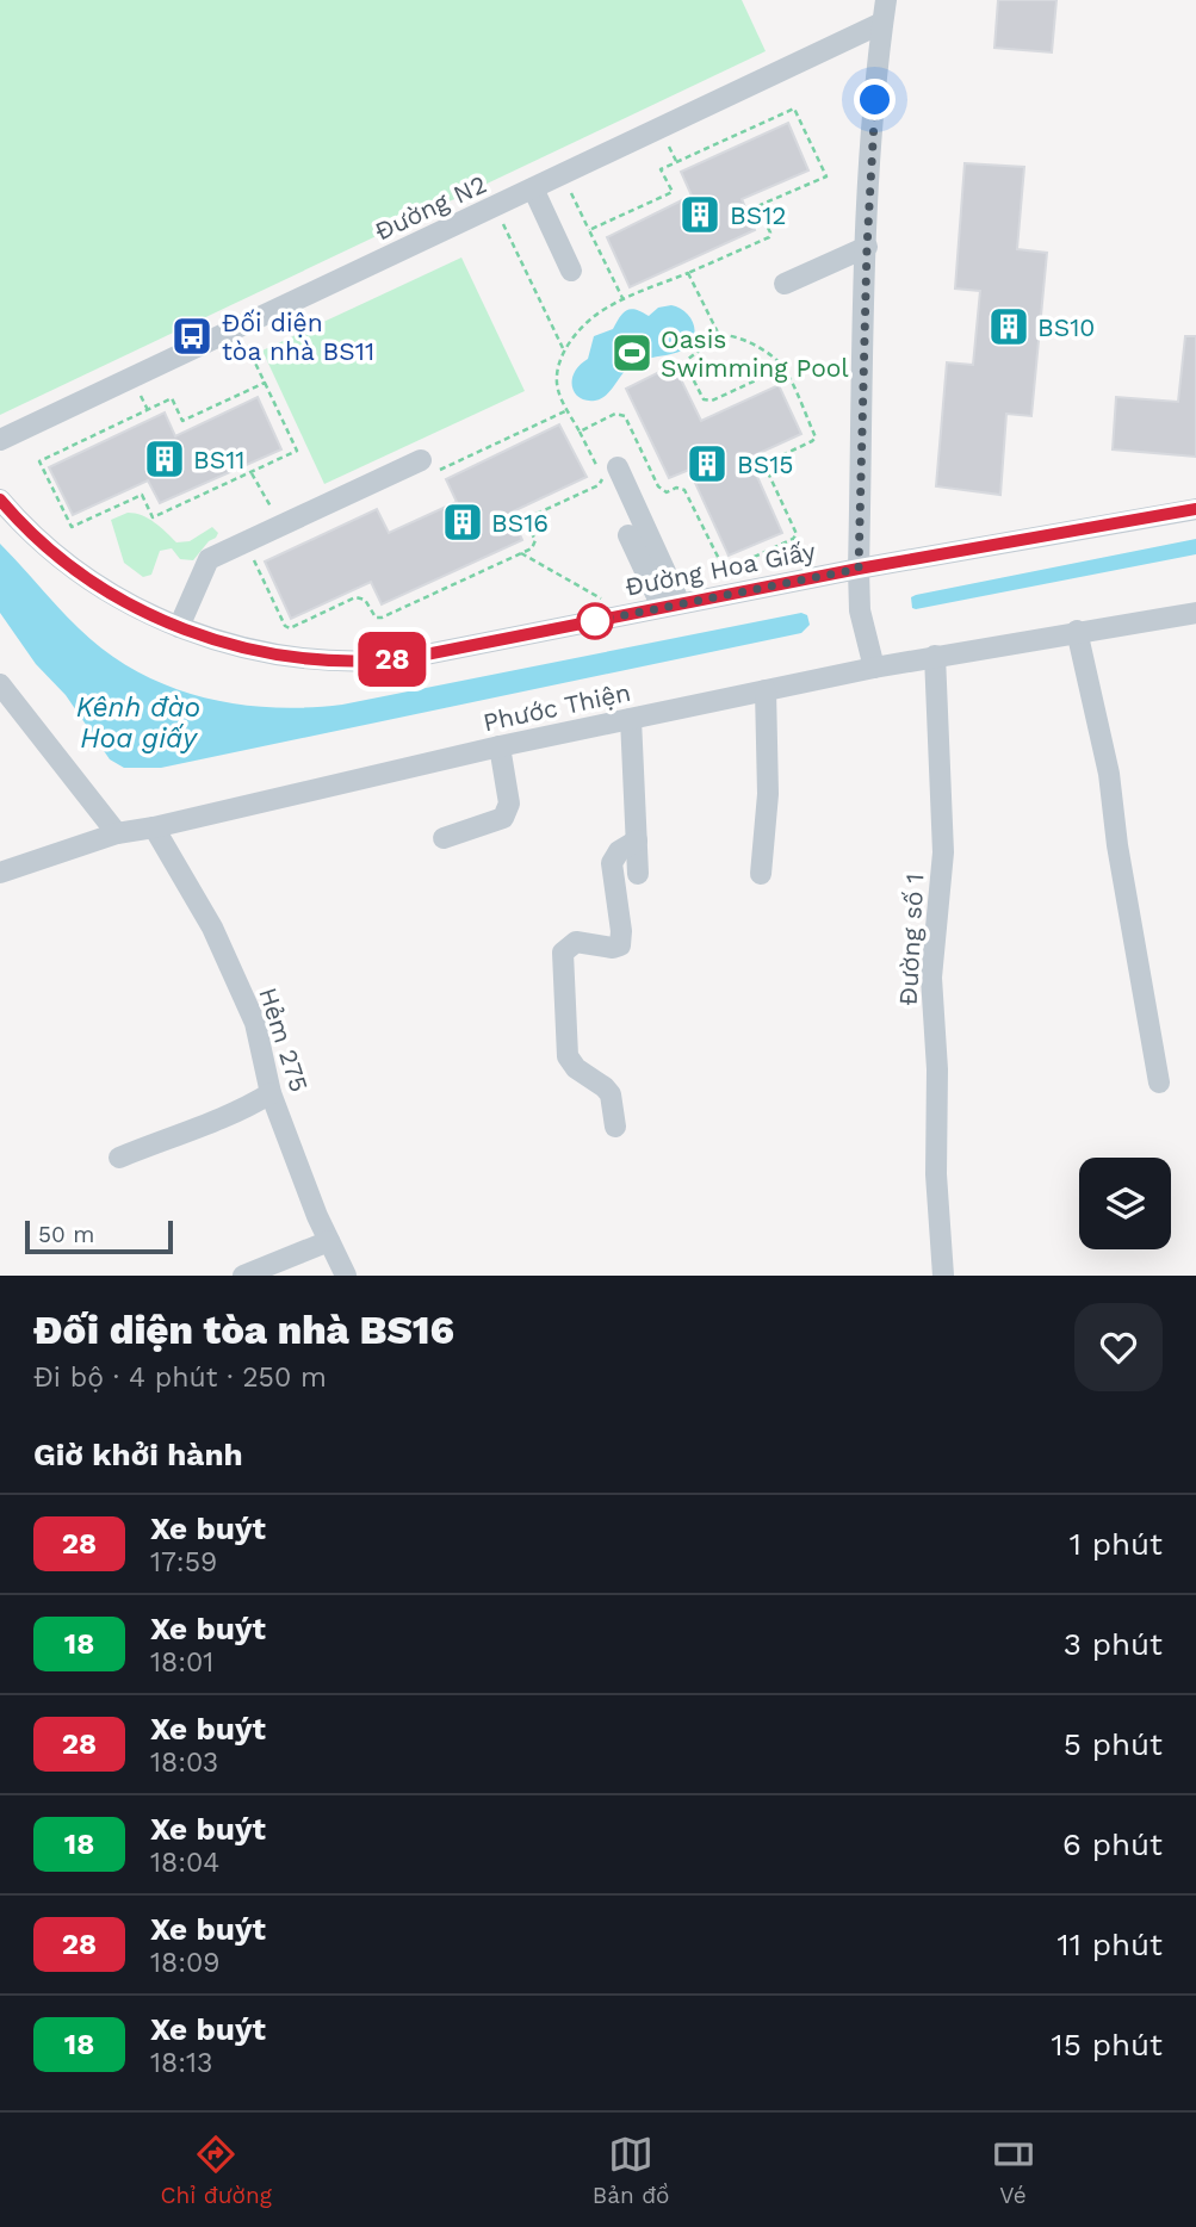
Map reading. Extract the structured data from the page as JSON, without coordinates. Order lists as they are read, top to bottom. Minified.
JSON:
{"streets":{"street":["Đường N2","Đường Hoa Giấy","Phước Thiện","Đường số 1","Hẻm 275"]},"crossings":[["Phước Thiện","Đường số 1"],["Phước Thiện","Hẻm 275"]],"water":["Kênh đào Hoa giấy"],"places":{"building":["BS12","BS10","BS11","BS15","BS16"],"bus stop":["Đối diện tòa nhà BS11"],"sports":["Oasis Swimming Pool"]},"lines":["bus line 28"],"scale_bar":"50 m","page":{"on_map":"28","scale":"50 m","heading":[["Đối diện tòa nhà BS16","Đi bộ · 4 phút · 250 m"],"Giờ khởi hành"],"list":[{"mark":"28","name":"Xe buýt","note":"17:59","value":"1 phút"},{"mark":"18","name":"Xe buýt","note":"18:01","value":"3 phút"},{"mark":"28","name":"Xe buýt","note":"18:03","value":"5 phút"},{"mark":"18","name":"Xe buýt","note":"18:04","value":"6 phút"},{"mark":"28","name":"Xe buýt","note":"18:09","value":"11 phút"},{"mark":"18","name":"Xe buýt","note":"18:13","value":"15 phút"}],"tabs":["Chỉ đường","Bản đồ","Vé"]}}
